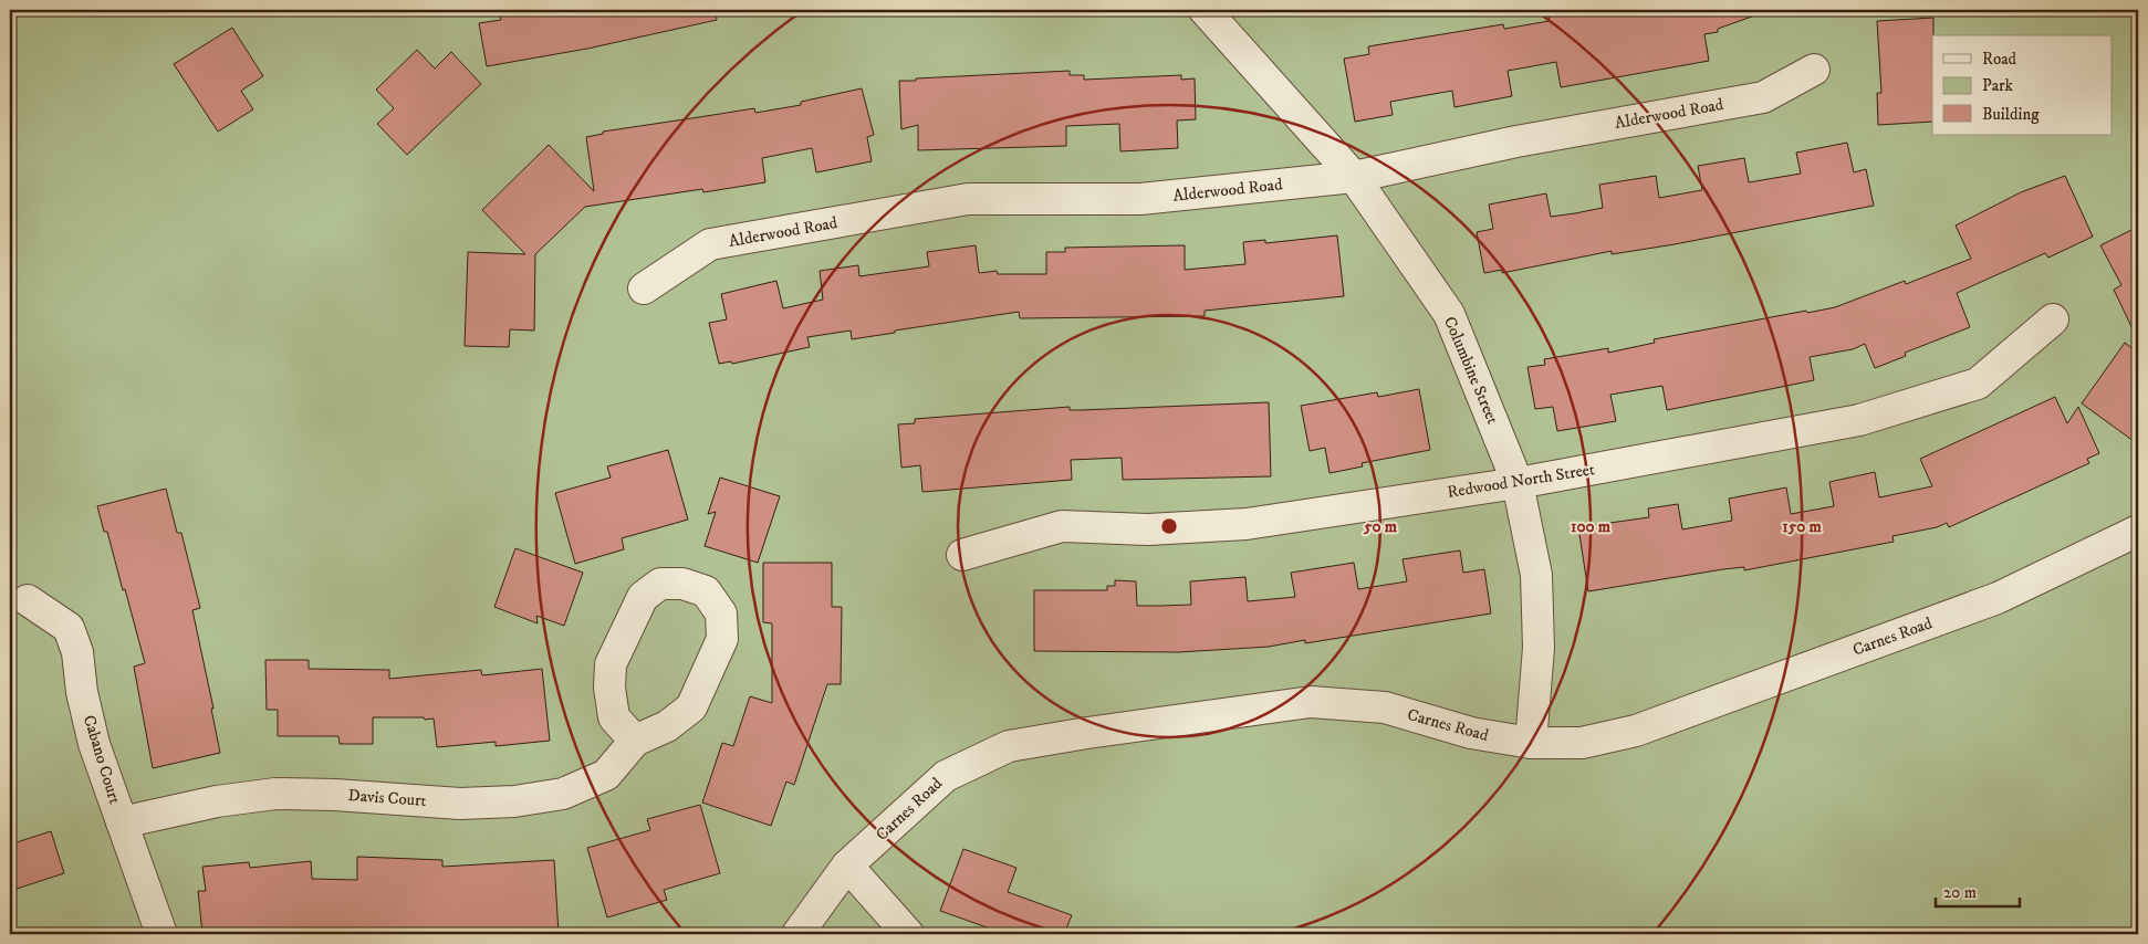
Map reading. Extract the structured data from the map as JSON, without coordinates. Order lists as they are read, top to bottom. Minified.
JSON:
{"streets":{"street":["Alderwood Road","Columbine Street","Redwood North Street","Carnes Road","Cabano Court","Davis Court"]},"crossings":[["Alderwood Road","Columbine Street"],["Columbine Street","Redwood North Street"],["Columbine Street","Carnes Road"],["Cabano Court","Davis Court"]],"legend":["Road","Park","Building"],"scale_bar":"20 m","rings":["50 m","100 m","150 m"]}
